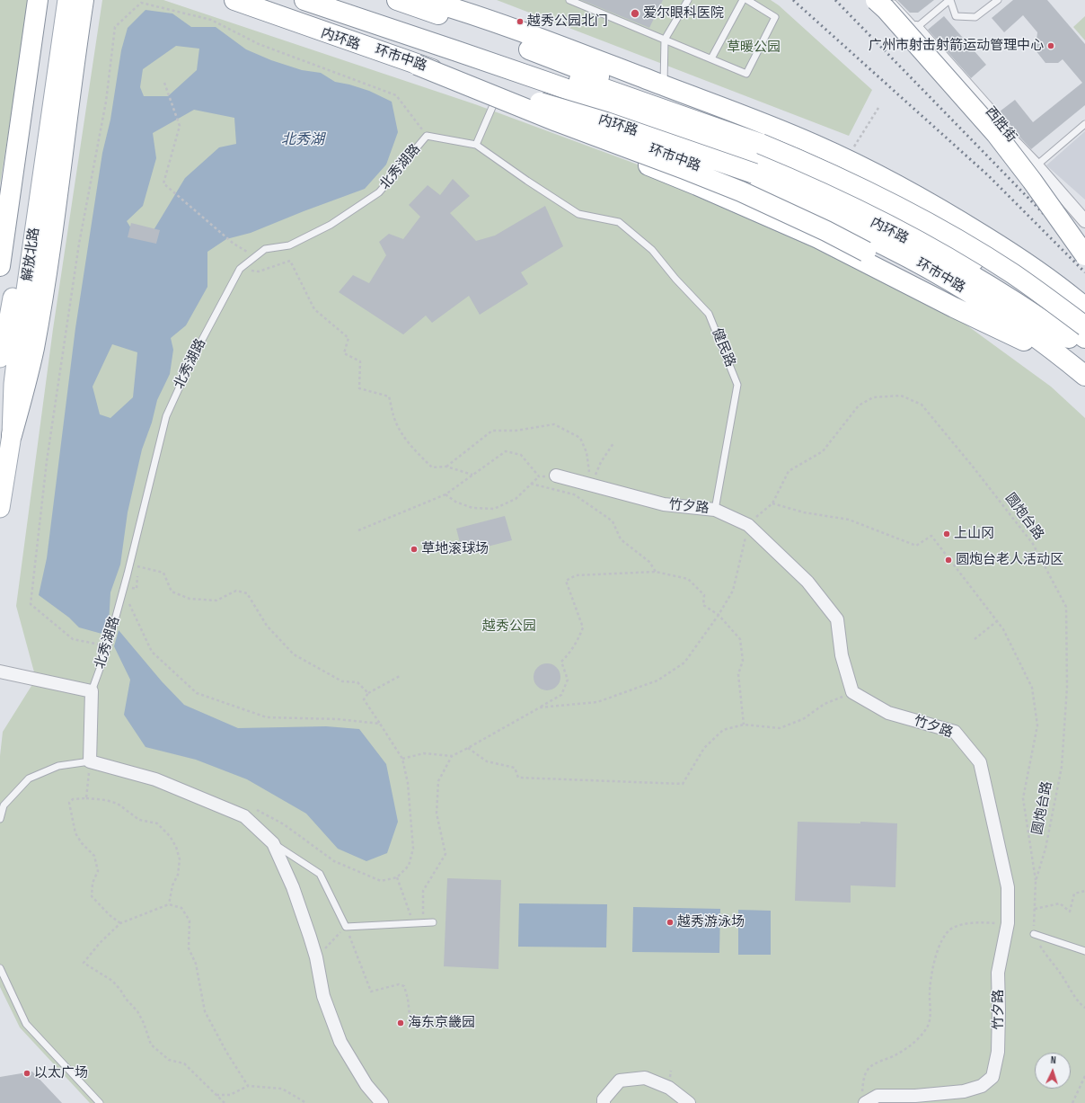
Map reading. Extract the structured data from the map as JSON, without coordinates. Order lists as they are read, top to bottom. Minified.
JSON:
{"streets":{"highway":["内环路","环市中路"],"main road":["解放北路"],"street":["西胜街","竹夕路"],"lane":["北秀湖路","健民路"],"path":["圆炮台路"]},"crossings":[["健民路","竹夕路"],["竹夕路","圆炮台路"]],"water":["北秀湖"],"parks":["草暖公园","越秀公园"],"places":["爱尔眼科医院","越秀公园北门","广州市射击射箭运动管理中心","上山冈","草地滚球场","圆炮台老人活动区","越秀游泳场","海东京畿园","以太广场"],"north":"top"}
